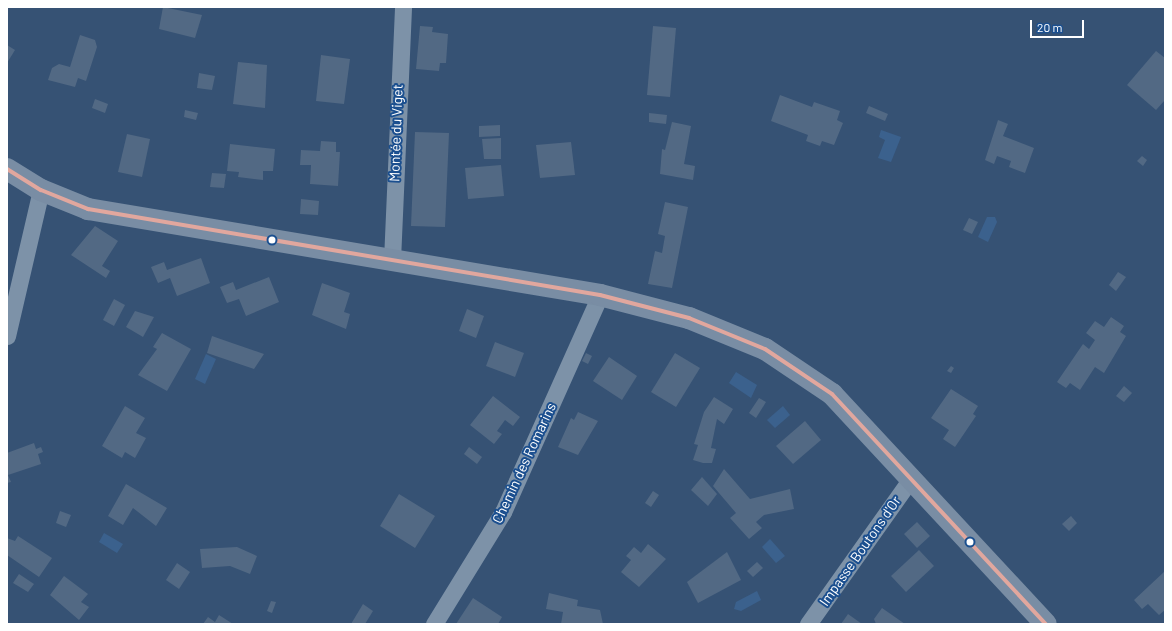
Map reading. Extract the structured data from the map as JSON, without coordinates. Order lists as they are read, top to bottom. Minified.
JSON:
{"streets":{"street":["Montée du Viget","Chemin des Romarins","Impasse Boutons d'Or"]},"lines":["transit line 20"],"scale_bar":"20 m"}
